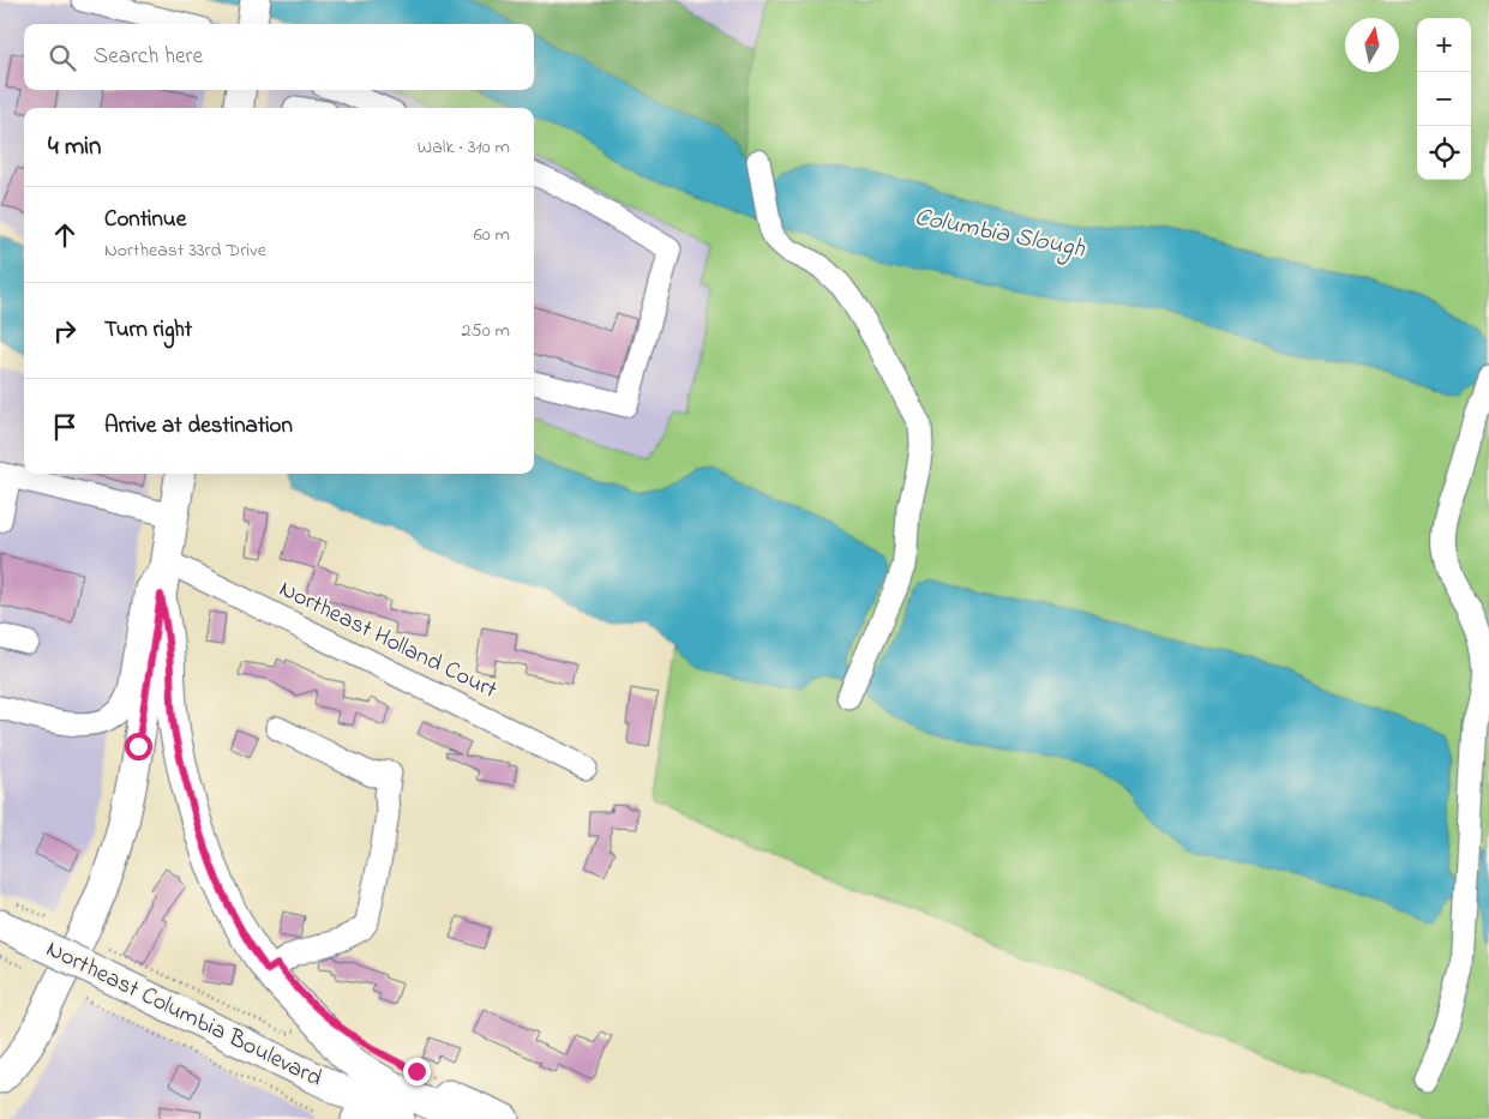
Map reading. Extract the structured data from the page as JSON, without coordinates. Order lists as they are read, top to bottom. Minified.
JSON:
{"streets":{"main road":["Northeast Columbia Boulevard"],"street":["Northeast Holland Court"]},"water":["Columbia Slough"],"north":"top","page":{"map_buttons":["+","−"],"search":"Search here","heading":["4 min","Walk · 310 m"],"list":[["Continue","Northeast 33rd Drive","60 m"],["Turn right","250 m"],"Arrive at destination"]}}
